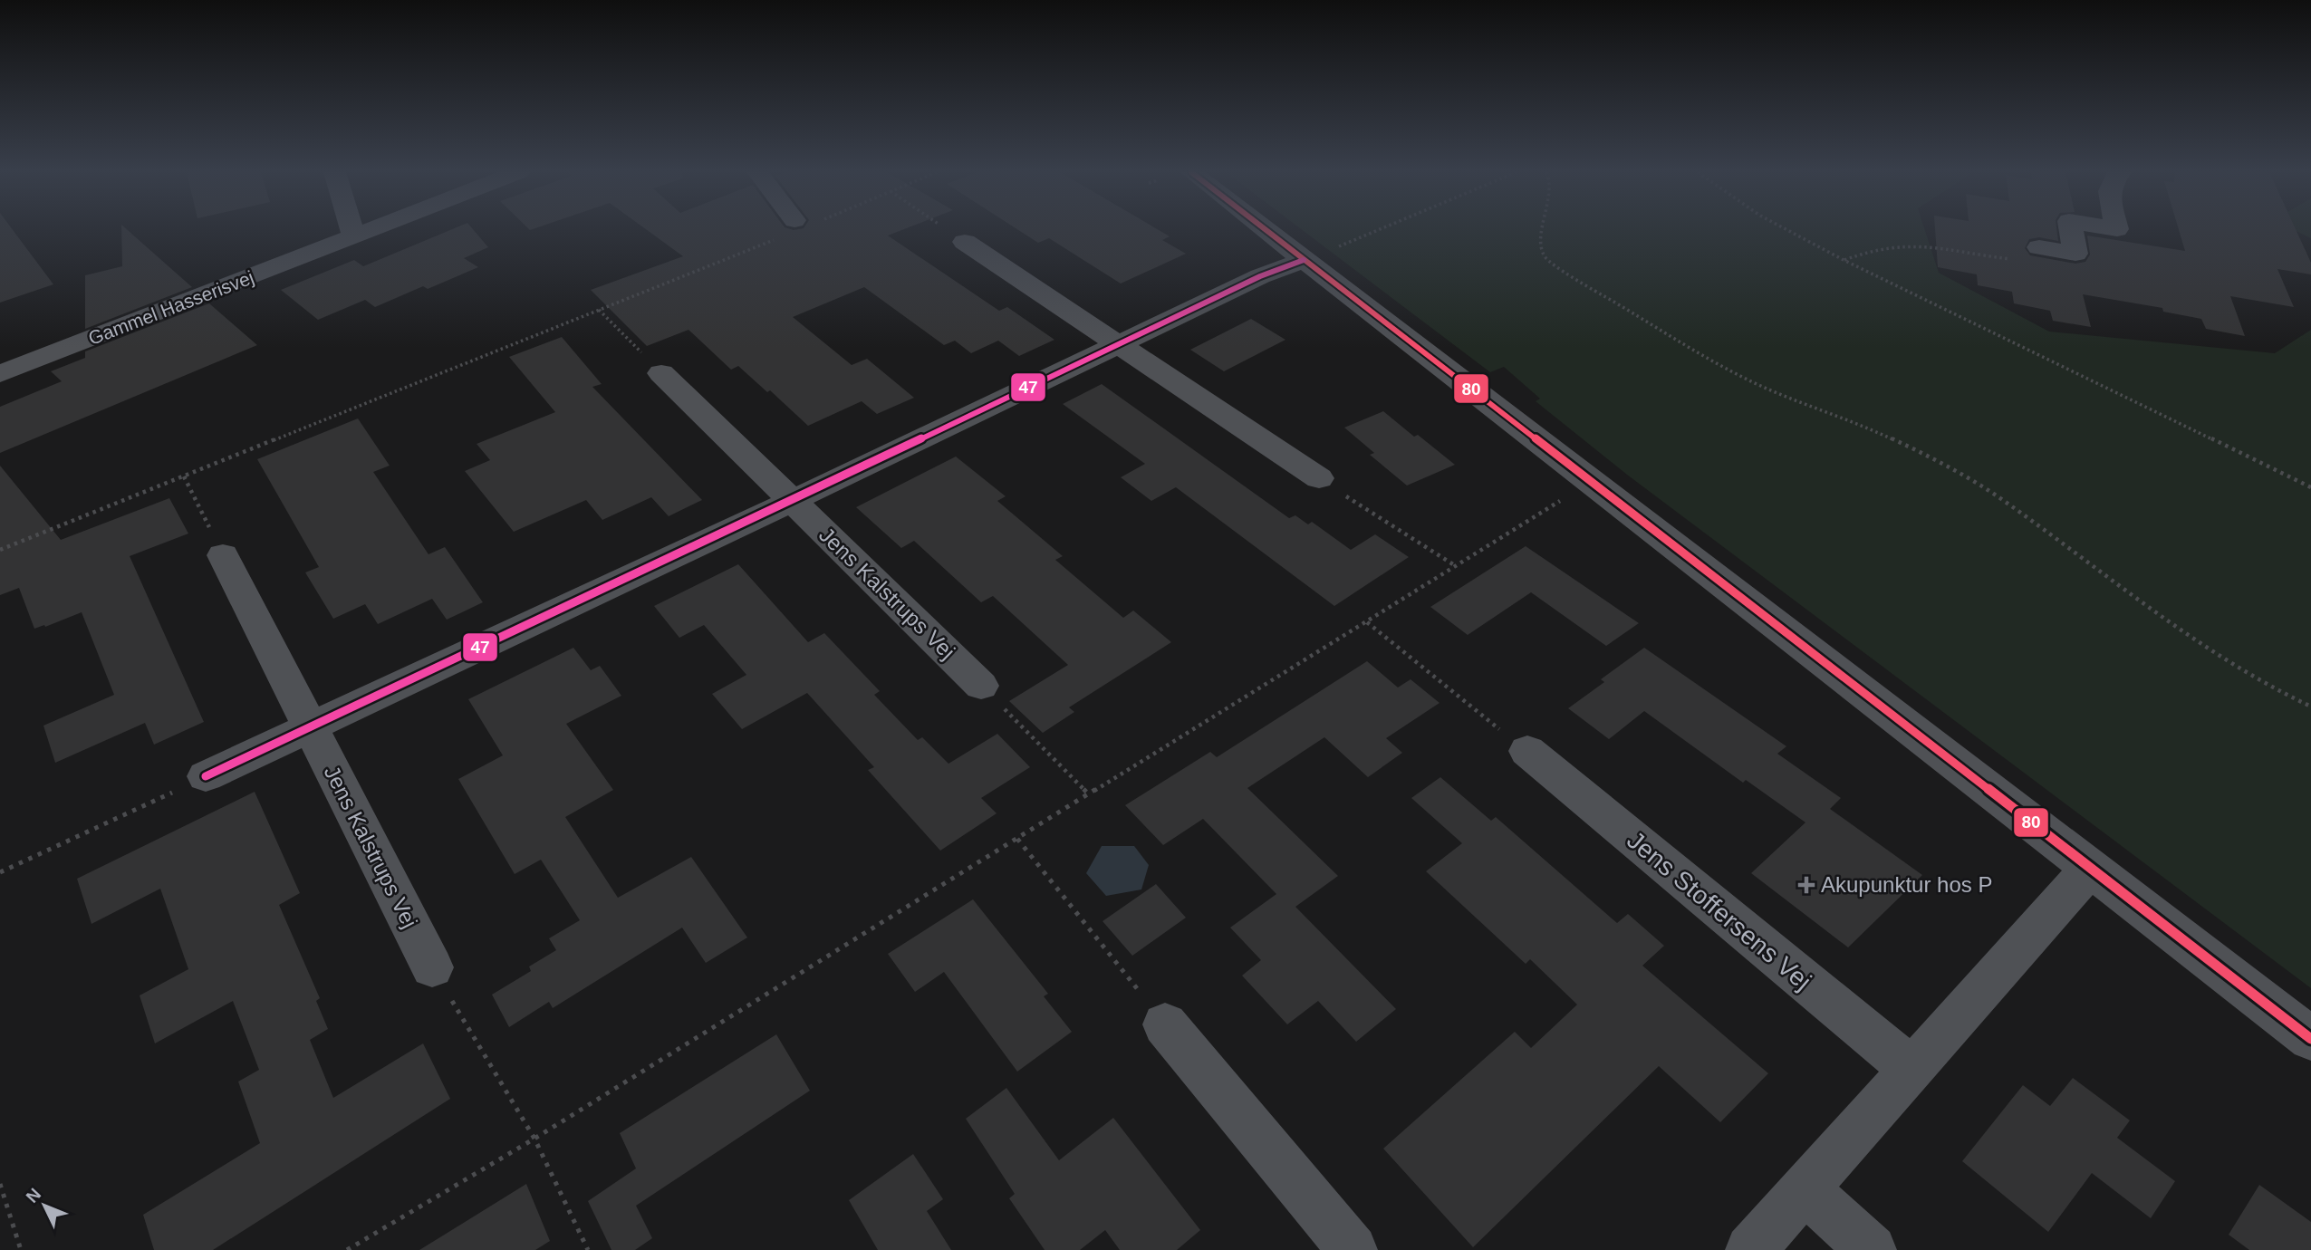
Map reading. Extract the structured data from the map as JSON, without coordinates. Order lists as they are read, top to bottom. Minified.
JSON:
{"streets":{"street":["Gammel Hasserisvej","Jens Kalstrups Vej","Jens Stoffersens Vej"]},"places":{"health":["Akupunktur hos P"]},"lines":["transit line 80","transit line 47"],"north":"top left"}
